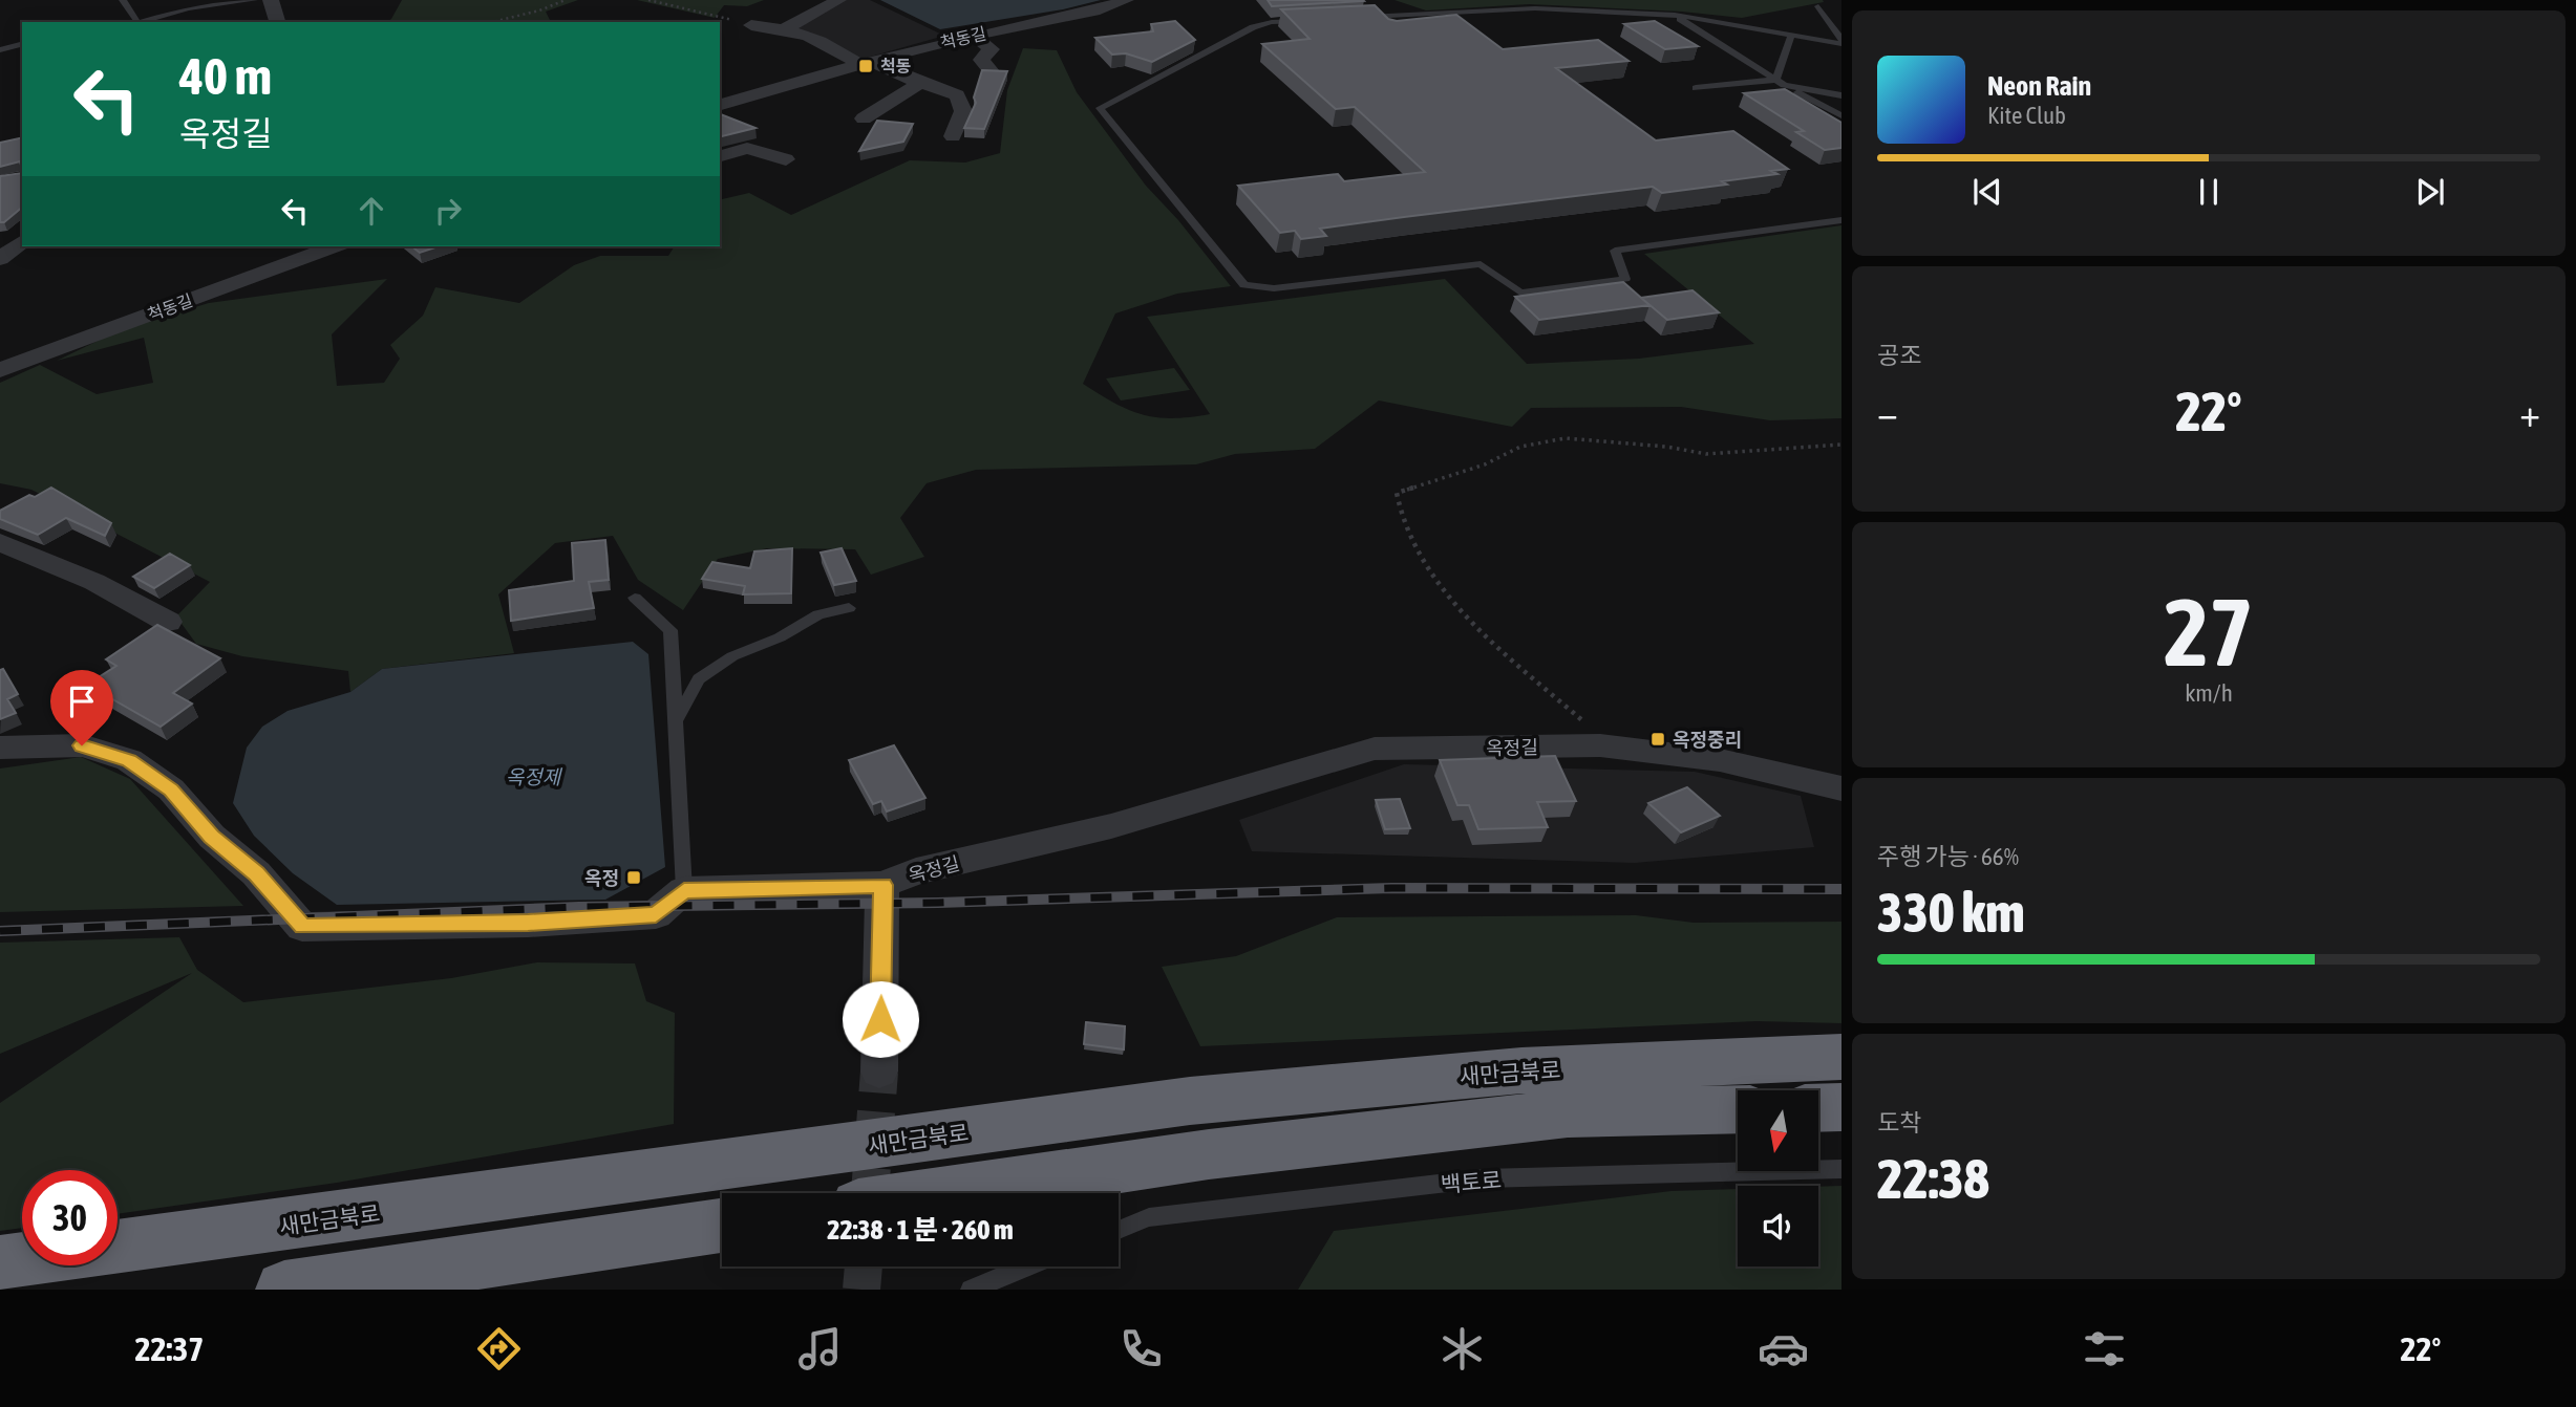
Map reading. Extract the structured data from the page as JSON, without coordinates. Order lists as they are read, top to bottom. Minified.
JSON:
{"streets":{"highway":["새만금북로"],"street":["척동길","옥정길"],"lane":["백토로"]},"water":["옥정제"],"places":{"transit":["척동","옥정중리","옥정"]},"north":"bottom","page":{"turn":["40 m","옥정길"],"song":["Neon Rain","Kite Club"],"tile":["공조",["27","km/h"],["주행 가능 · 66%","330 km"],["도착","22:38"]],"heat":["−","22°","+"],"limit":"30","trip":"22:38 · 1 분 · 260 m","tabs":["22:37","22°"]}}
